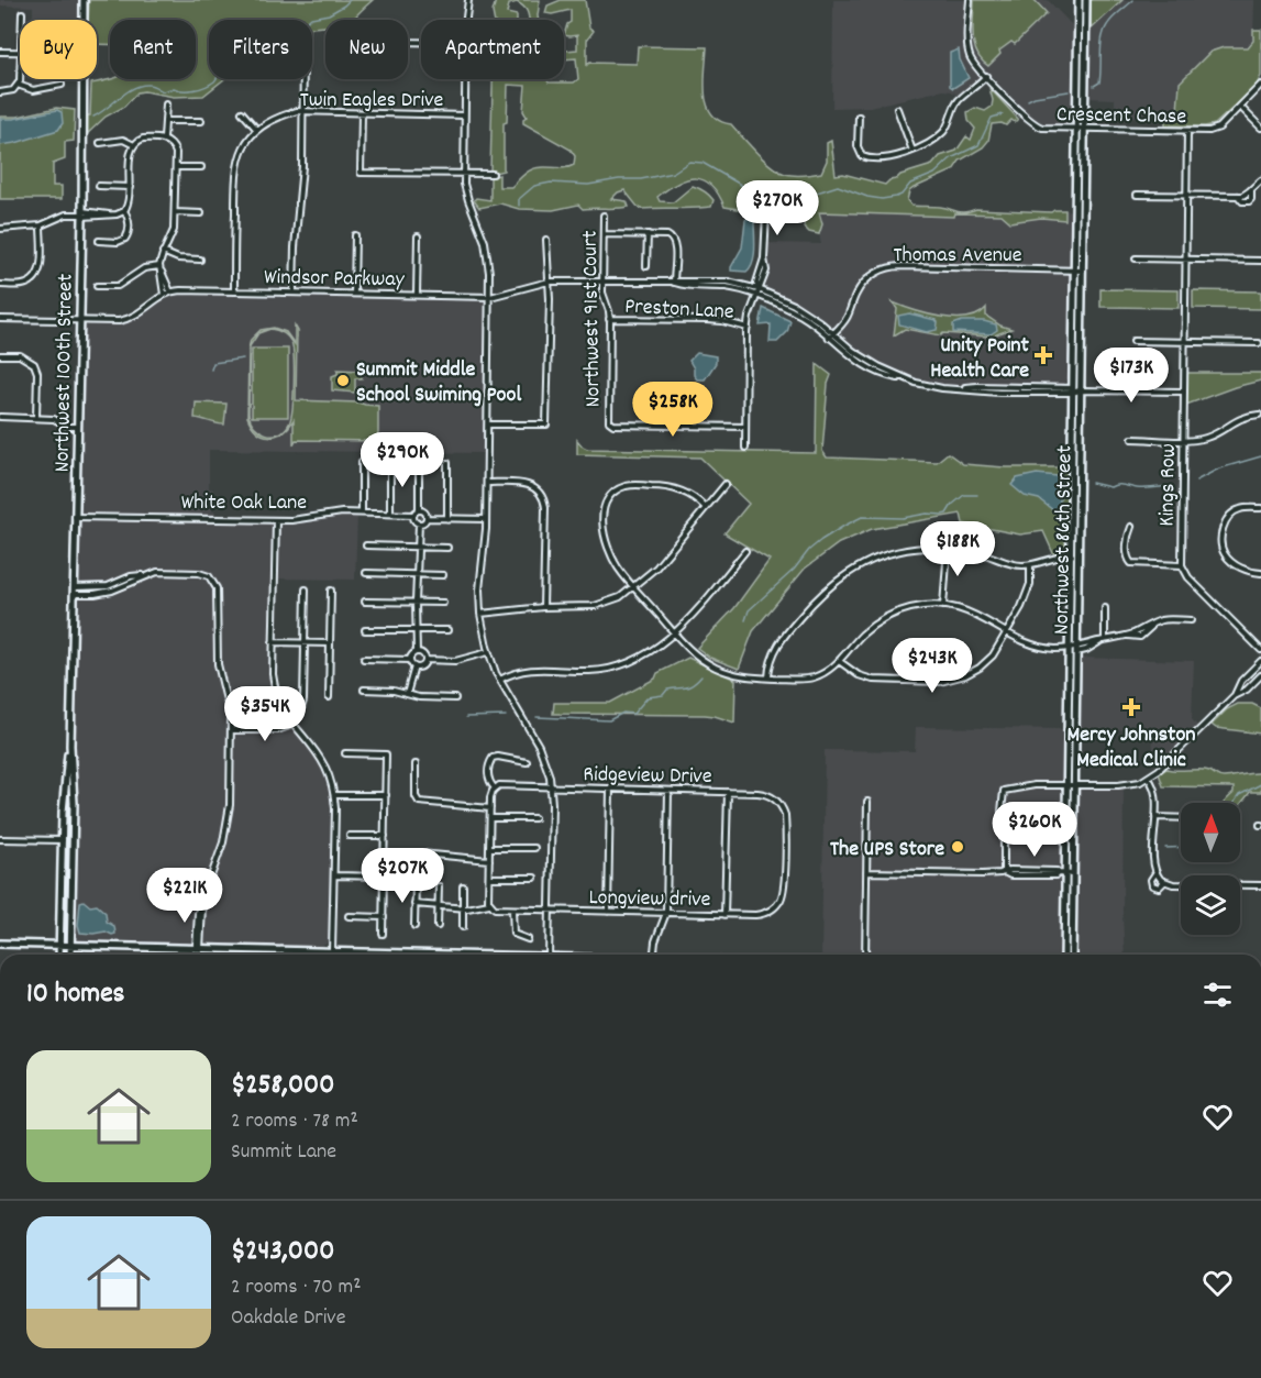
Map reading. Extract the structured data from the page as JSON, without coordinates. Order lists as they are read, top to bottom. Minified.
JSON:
{"streets":{"street":["Twin Eagles Drive","Crescent Chase","Thomas Avenue","Windsor Parkway","Preston Lane","Northwest 91st Court","Northwest 100th Street","Kings Row","White Oak Lane","Northwest 86th Street","Ridgeview Drive","Longview drive"]},"crossings":[["Crescent Chase","Kings Row"],["Crescent Chase","Northwest 86th Street"],["Thomas Avenue","Windsor Parkway"],["Thomas Avenue","Northwest 86th Street"],["Windsor Parkway","Northwest 91st Court"],["Windsor Parkway","Northwest 100th Street"],["Windsor Parkway","Northwest 86th Street"],["Preston Lane","Northwest 91st Court"],["Northwest 100th Street","White Oak Lane"],["Ridgeview Drive","Longview drive"]],"places":{"health":["Unity Point Health Care","Mercy Johnston Medical Clinic"],"other":["Summit Middle School Swiming Pool","The UPS Store"]},"north":"top","page":{"chip":["Buy","Rent","Filters","New","Apartment"],"price":["$270K","$173K","$258K","$290K","$188K","$243K","$354K","$260K","$207K","$221K"],"heading":"10 homes","list":[{"name":"$258,000","note":"2 rooms · 78 m² · Summit Lane"},{"name":"$243,000","note":"2 rooms · 70 m² · Oakdale Drive"}]}}
